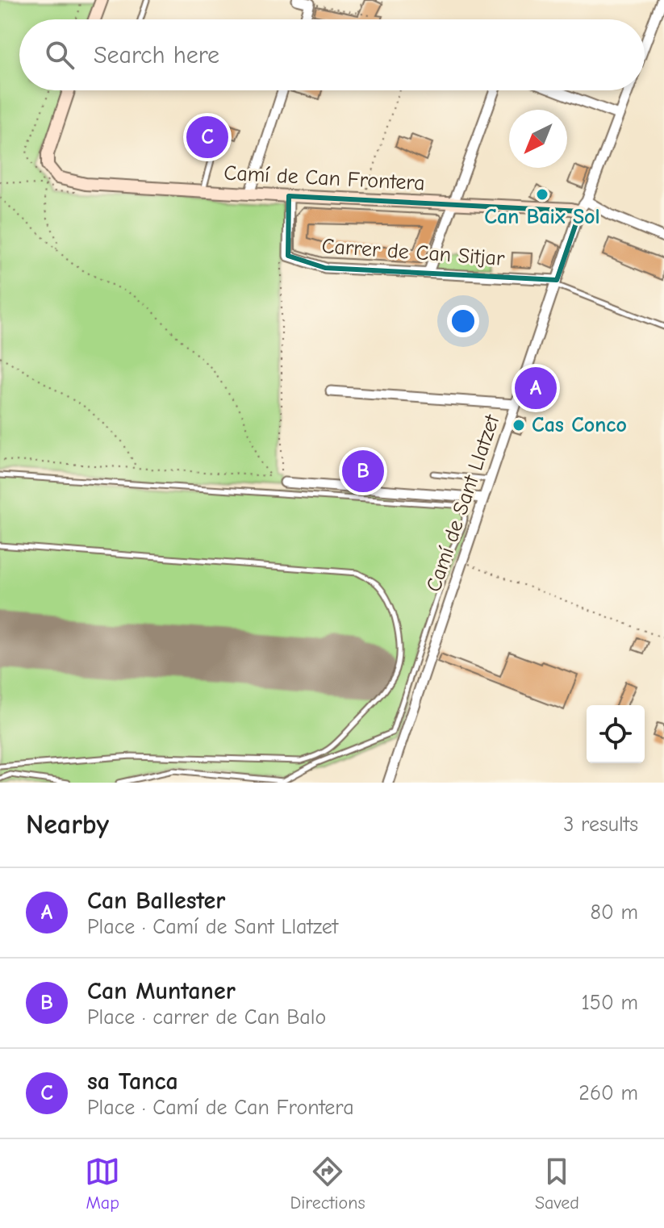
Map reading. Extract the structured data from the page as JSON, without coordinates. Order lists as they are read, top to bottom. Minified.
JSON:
{"streets":{"street":["Camí de Can Frontera","Carrer de Can Sitjar","Camí de Sant Llatzet"]},"crossings":[["Camí de Can Frontera","Carrer de Can Sitjar"],["Camí de Can Frontera","Camí de Sant Llatzet"],["Carrer de Can Sitjar","Camí de Sant Llatzet"]],"places":["Can Baix Sol","Cas Conco"],"north":"bottom left","page":{"search":"Search here","pins":["C","A","B"],"heading":["Nearby","3 results"],"list":[{"mark":"A","name":"Can Ballester","note":"Place · Camí de Sant Llatzet","value":"80 m"},{"mark":"B","name":"Can Muntaner","note":"Place · carrer de Can Balo","value":"150 m"},{"mark":"C","name":"sa Tanca","note":"Place · Camí de Can Frontera","value":"260 m"}],"nav":["Map","Directions","Saved"]}}
